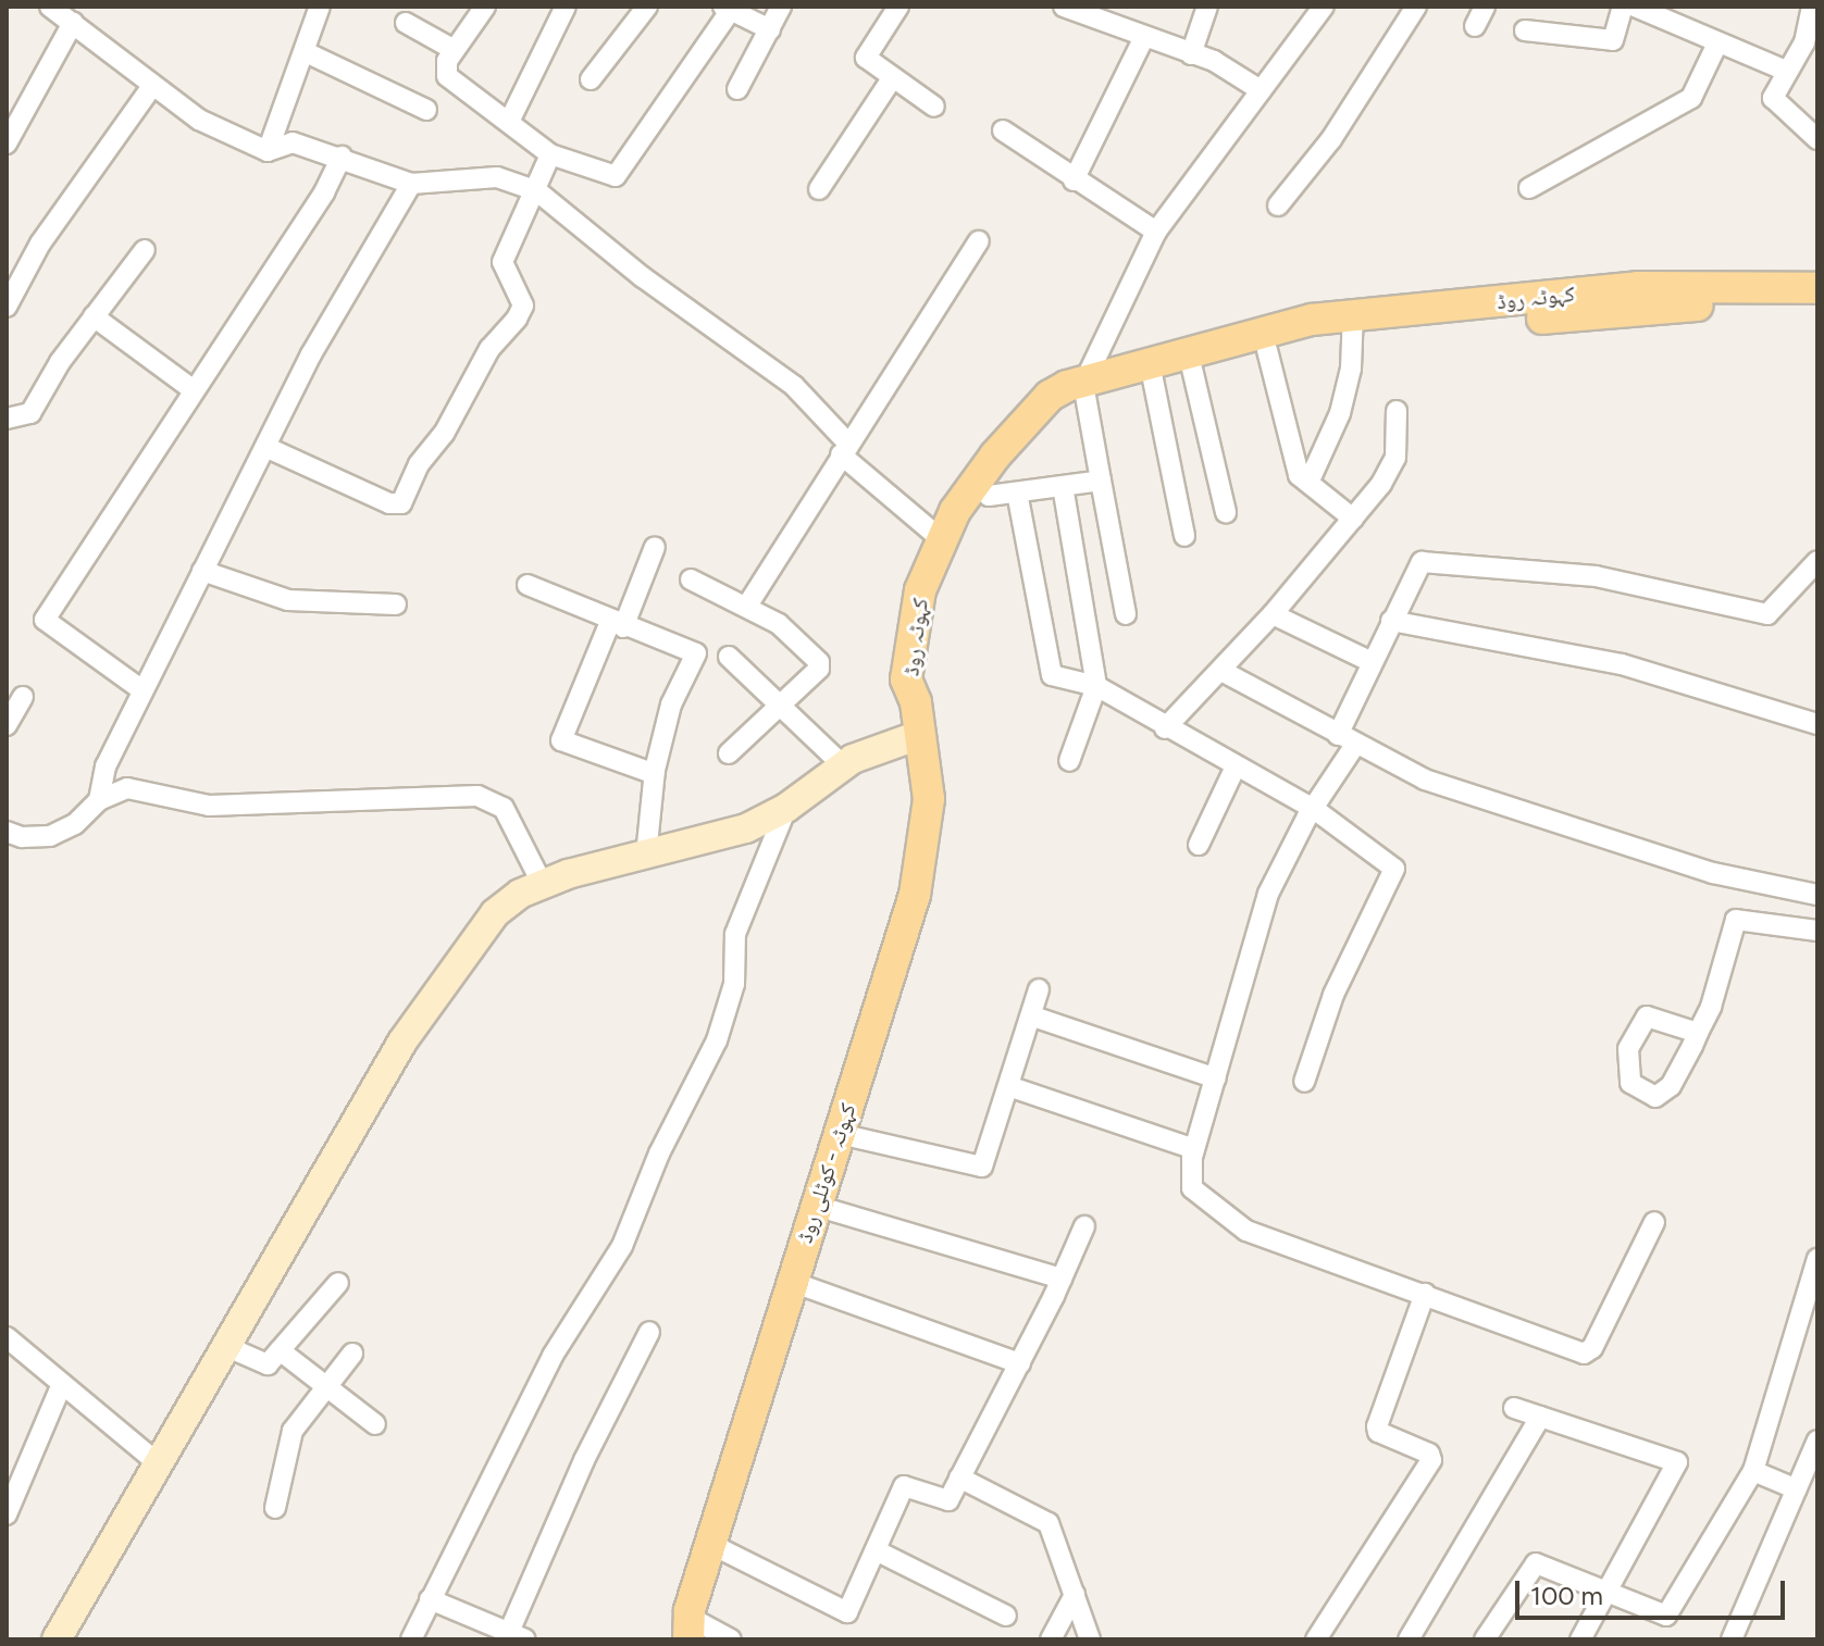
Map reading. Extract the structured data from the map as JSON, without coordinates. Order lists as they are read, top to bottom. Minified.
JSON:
{"streets":{"main road":["کہوٹہ روڈ","کہوٹہ - کوٹلی روڈ"]},"crossings":[["کہوٹہ روڈ","کہوٹہ - کوٹلی روڈ"]],"scale_bar":"100 m"}
